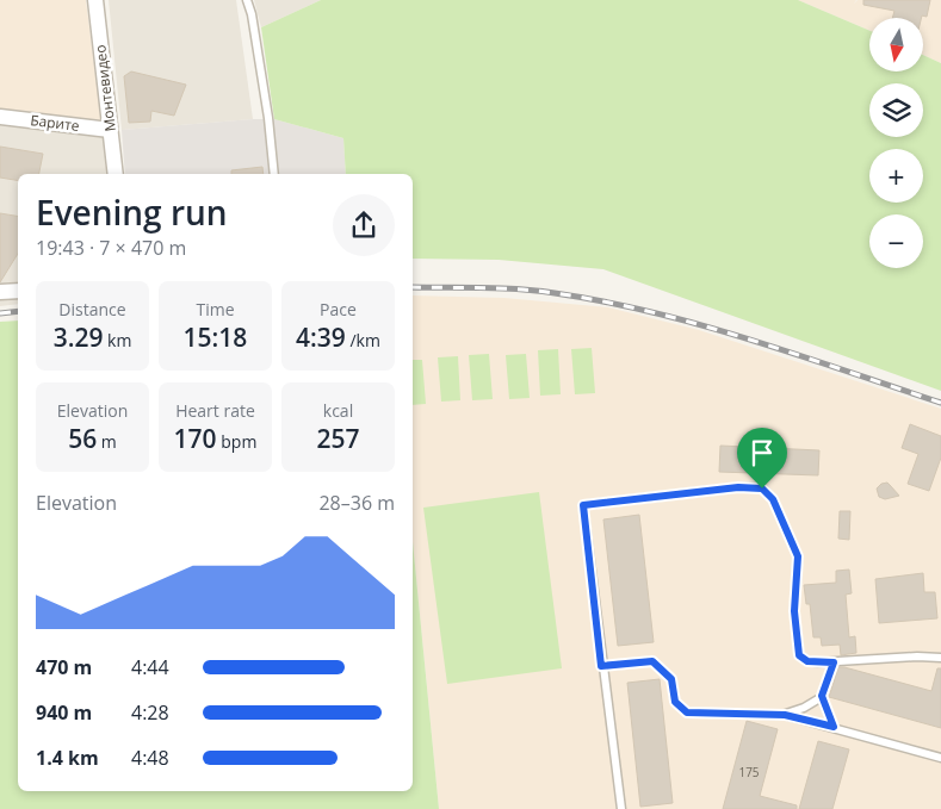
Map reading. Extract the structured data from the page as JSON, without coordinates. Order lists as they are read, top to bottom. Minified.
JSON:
{"streets":{"street":["Монтевидео","Барите"]},"crossings":[["Монтевидео","Барите"]],"house_numbers":["175"],"north":"bottom","page":{"map_buttons":["+","−"],"heading":["Evening run","19:43 · 7 × 470 m"],"stats":[["Distance","3.29 km"],["Time","15:18"],["Pace","4:39 /km"],["Elevation","56 m"],["Heart rate","170 bpm"],["kcal","257"]],"chart":["Elevation","28–36 m"],"list":[{"name":"470 m","note":"4:44"},{"name":"940 m","note":"4:28"},{"name":"1.4 km","note":"4:48"}]}}
